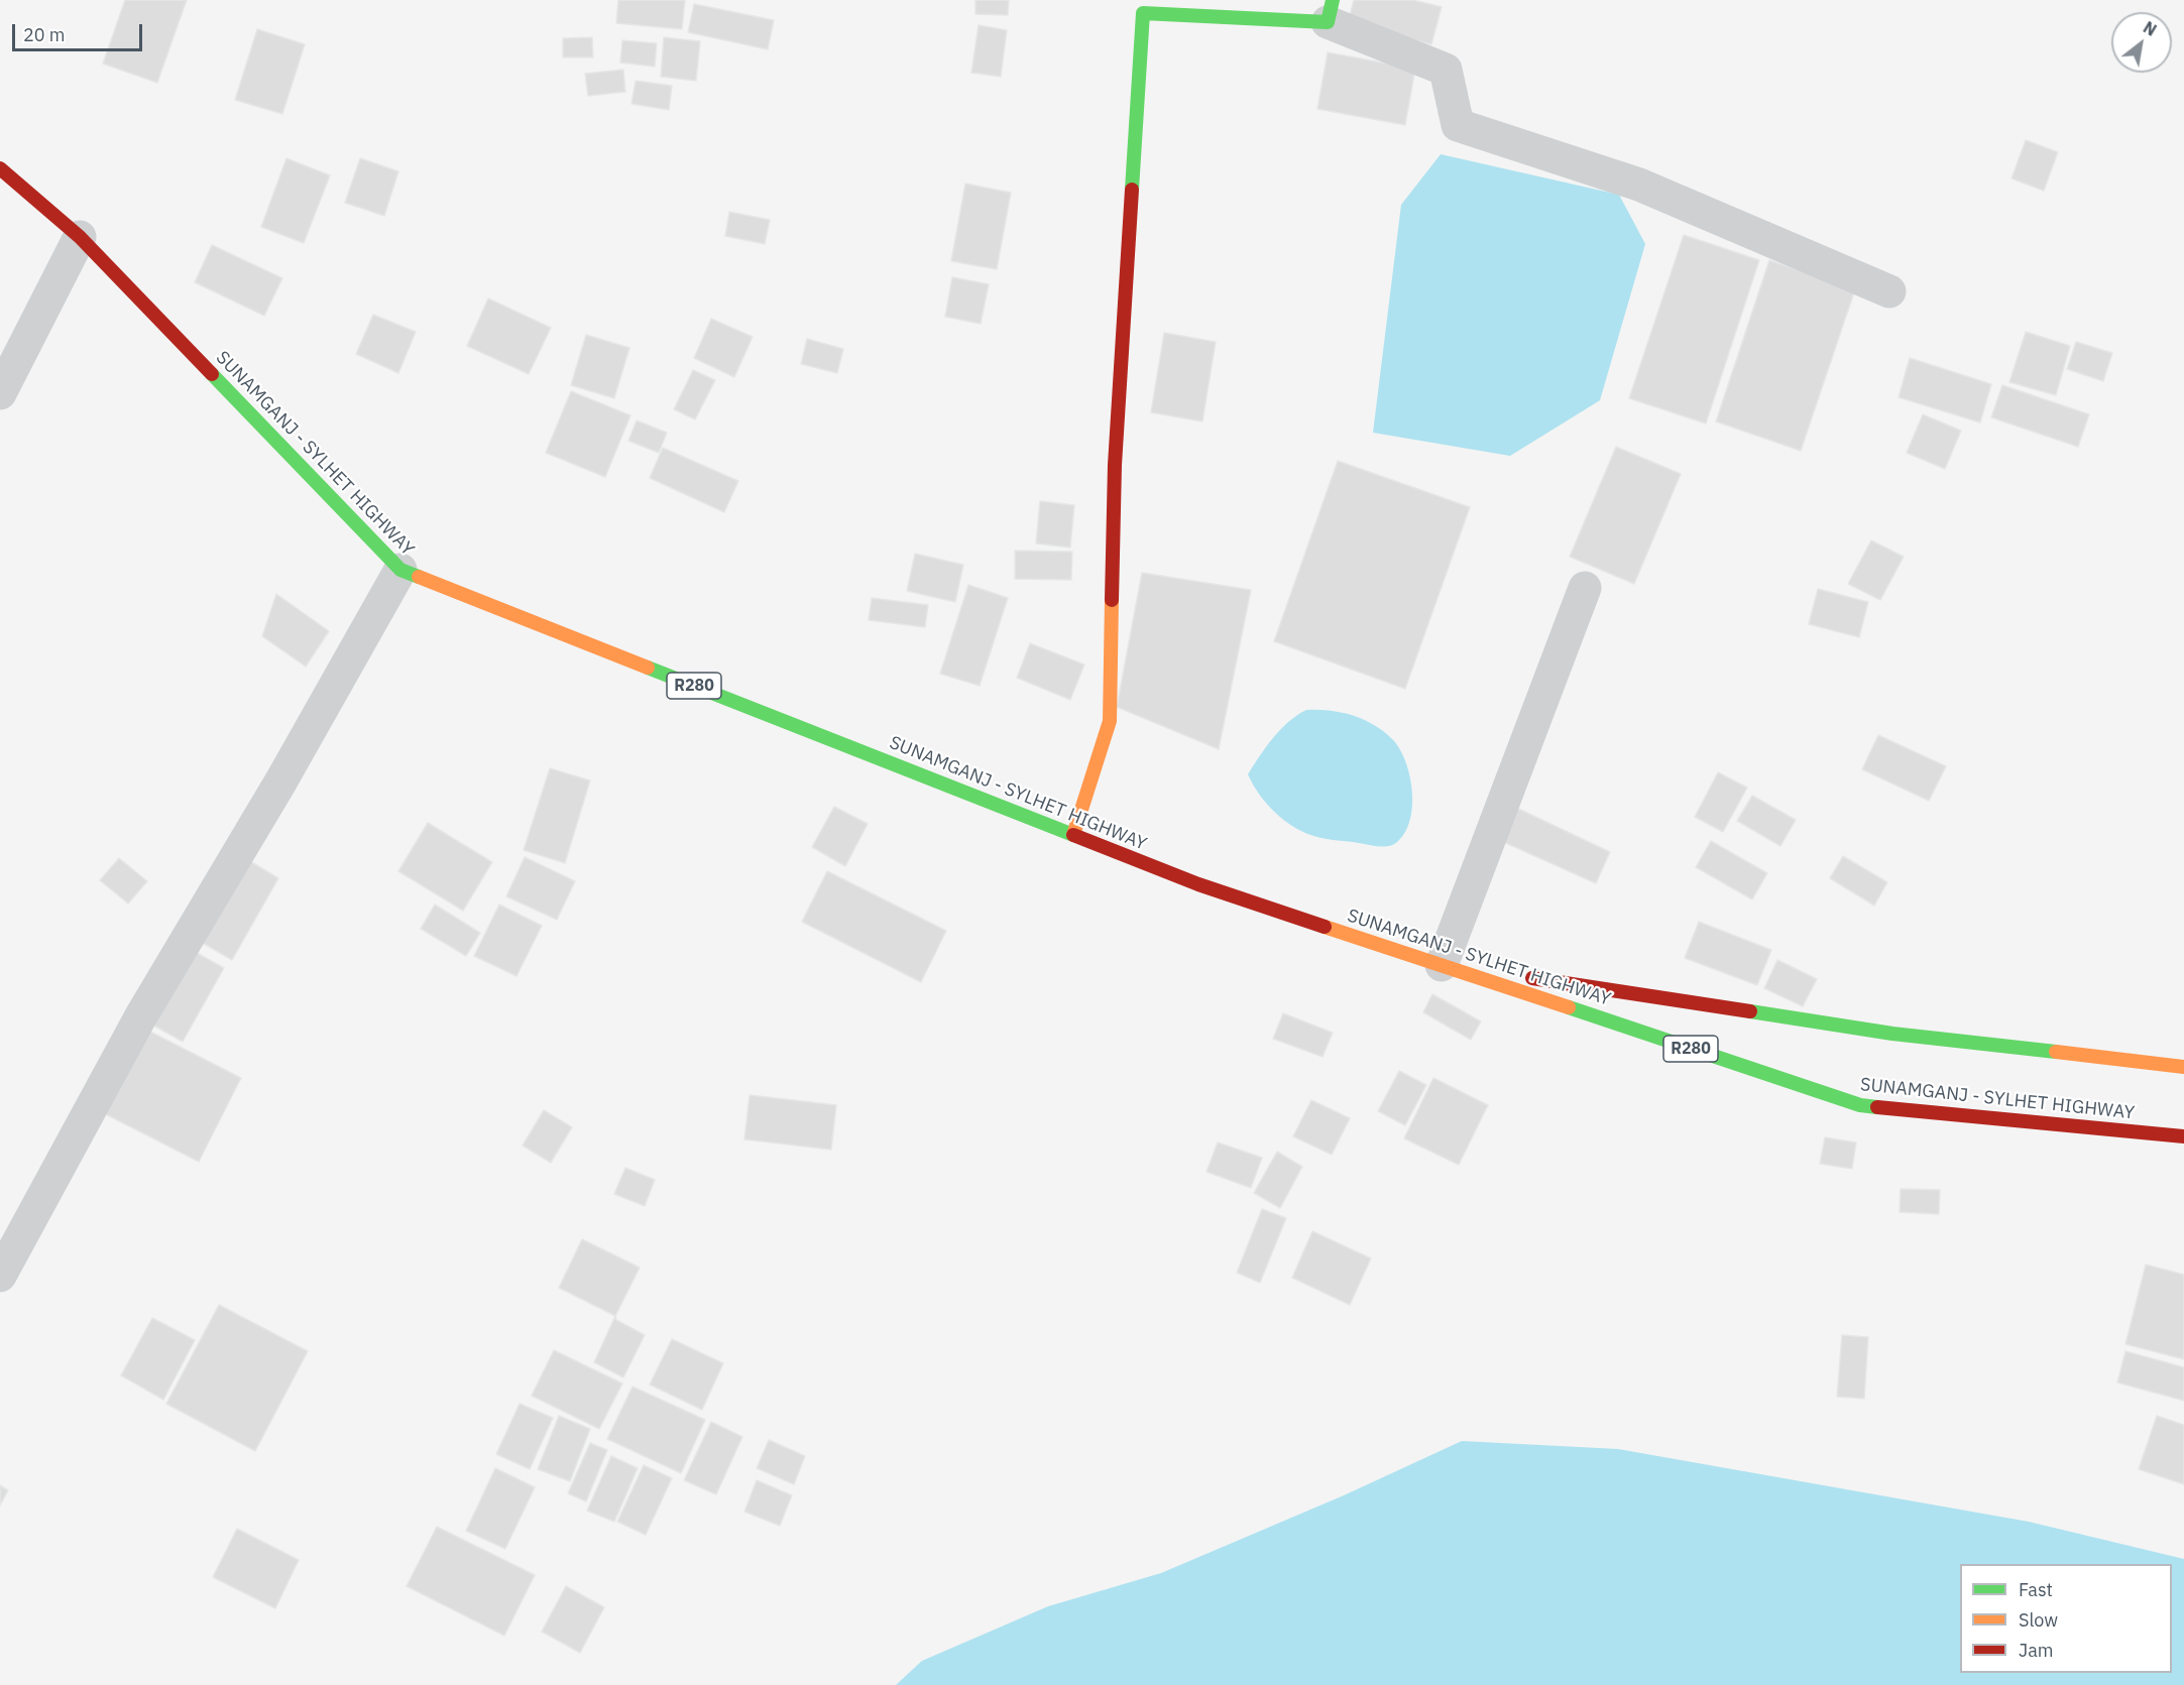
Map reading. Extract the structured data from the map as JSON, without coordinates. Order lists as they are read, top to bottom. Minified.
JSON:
{"streets":{"main road":["SUNAMGANJ - SYLHET HIGHWAY","R280"]},"legend":["Fast","Slow","Jam"],"scale_bar":"20 m","north":"top right"}
